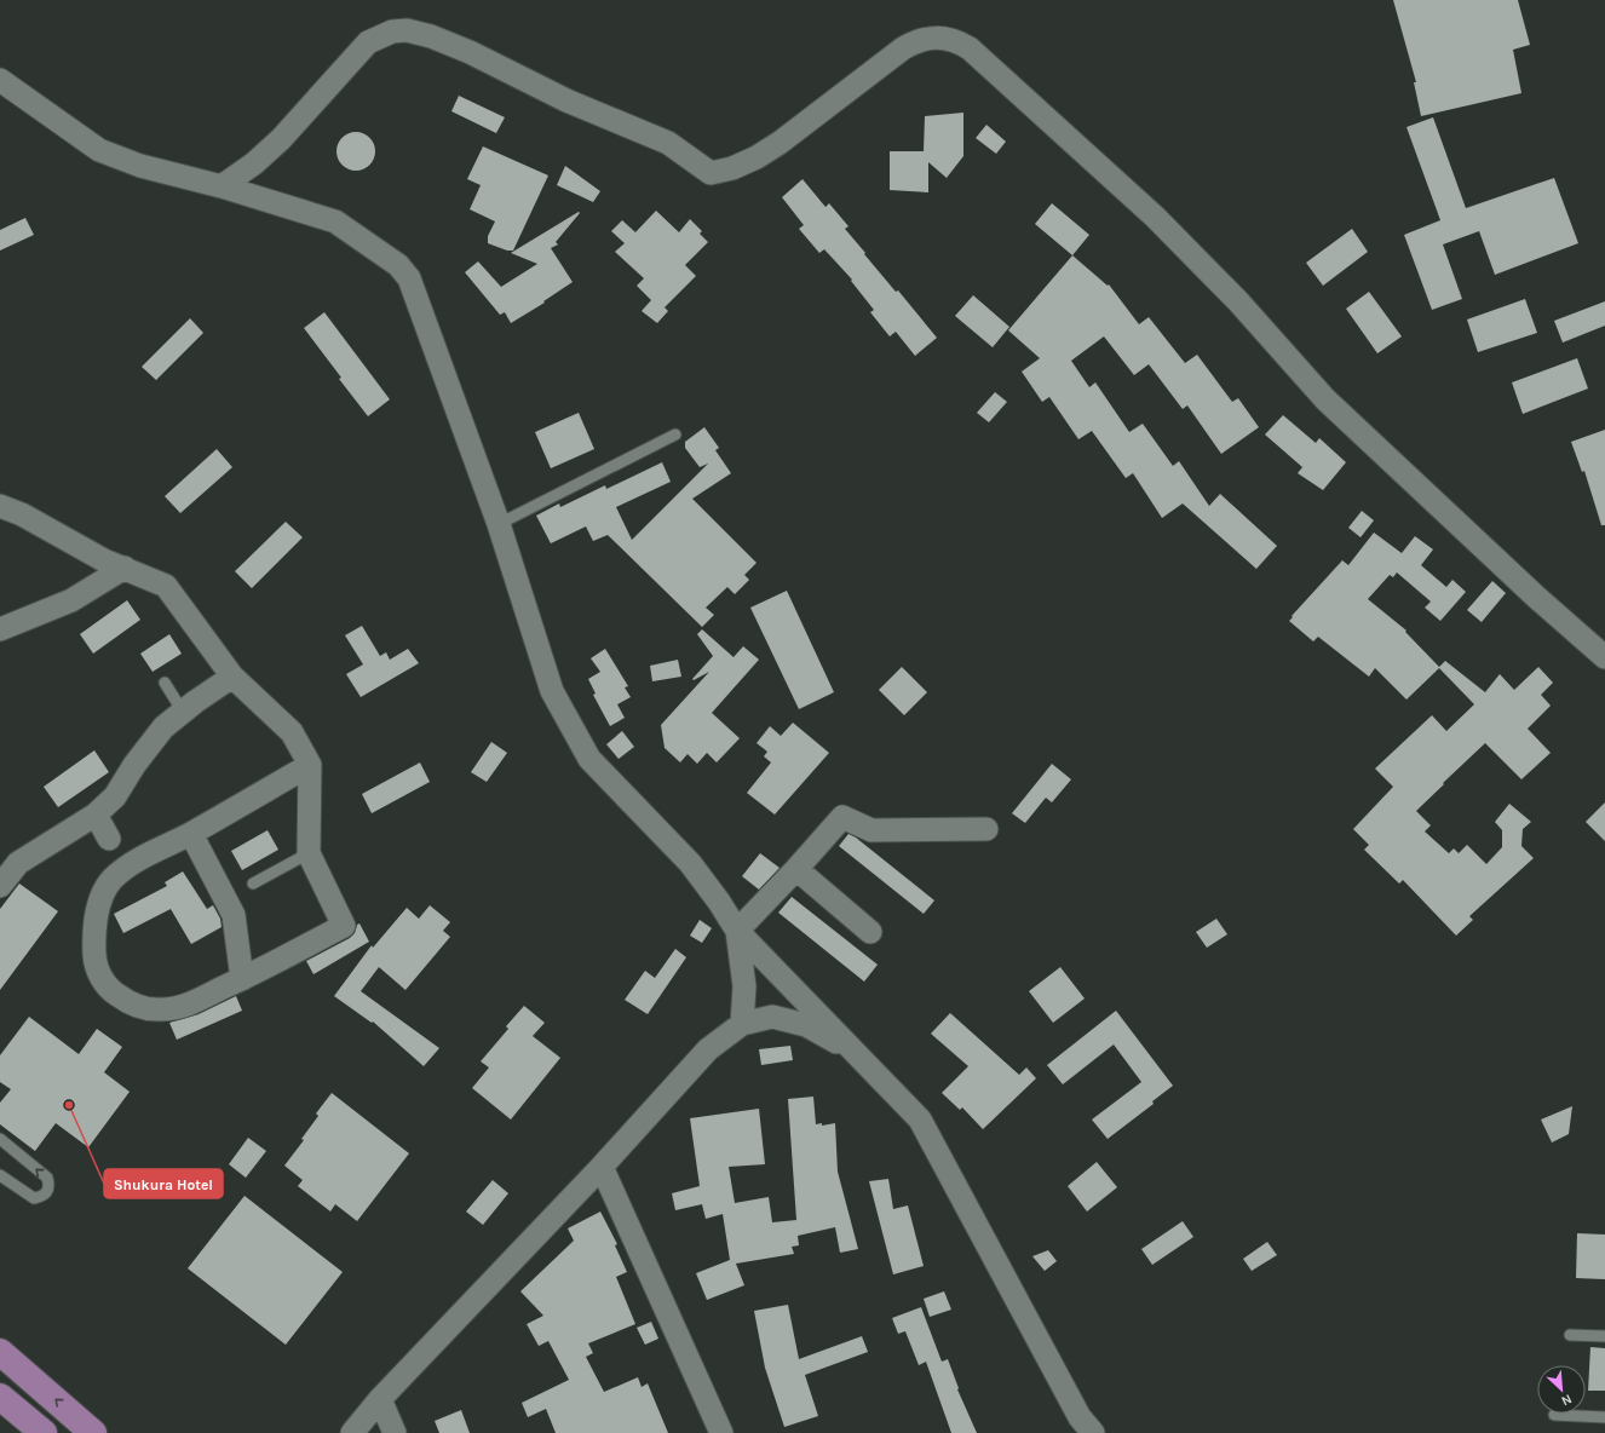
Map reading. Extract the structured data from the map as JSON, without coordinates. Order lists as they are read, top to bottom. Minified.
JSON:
{"places":["Shukura Hotel"],"north":"bottom right"}
